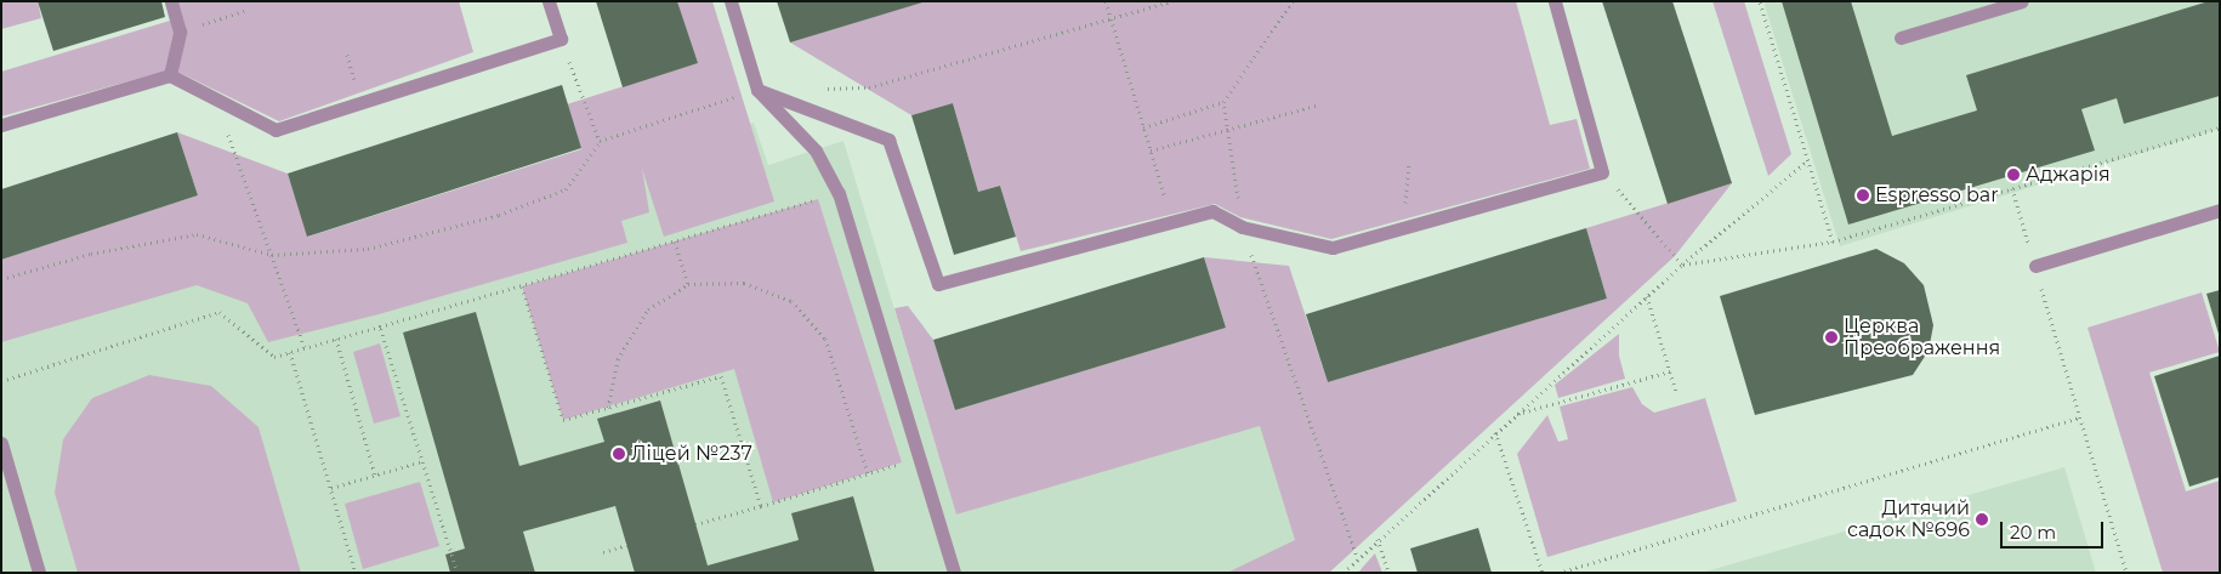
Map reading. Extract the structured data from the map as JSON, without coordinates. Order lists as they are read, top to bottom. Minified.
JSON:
{"places":["Аджарія","Espresso bar","Церква Преображення","Ліцей №237","Дитячий садок №696"],"scale_bar":"20 m"}
